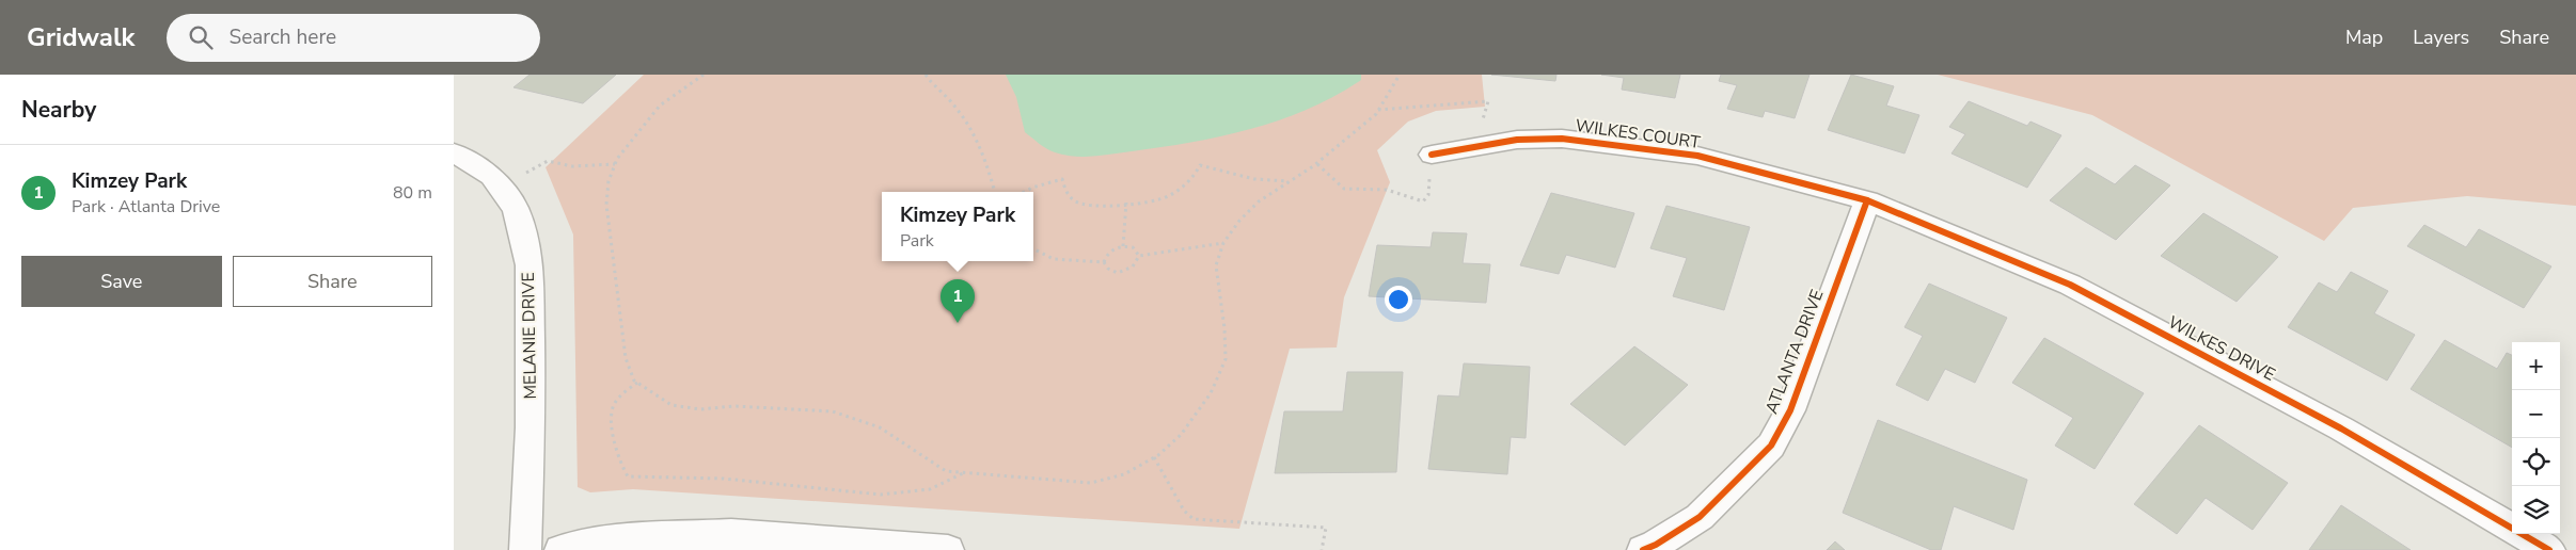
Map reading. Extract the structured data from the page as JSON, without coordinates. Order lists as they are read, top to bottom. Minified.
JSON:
{"streets":{"street":["WILKES COURT","MELANIE DRIVE","WILKES DRIVE","ATLANTA DRIVE"]},"crossings":[["WILKES COURT","WILKES DRIVE"],["WILKES COURT","ATLANTA DRIVE"],["WILKES DRIVE","ATLANTA DRIVE"]],"page":{"header":"Gridwalk","search":"Search here","nav":["Map","Layers","Share"],"heading":"Nearby","list":[{"mark":"1","name":"Kimzey Park","note":"Park · Atlanta Drive","value":"80 m"}],"popup":["Kimzey Park","Park"],"buttons":["Save","Share"],"pins":"1","map_buttons":["+","−"]}}
